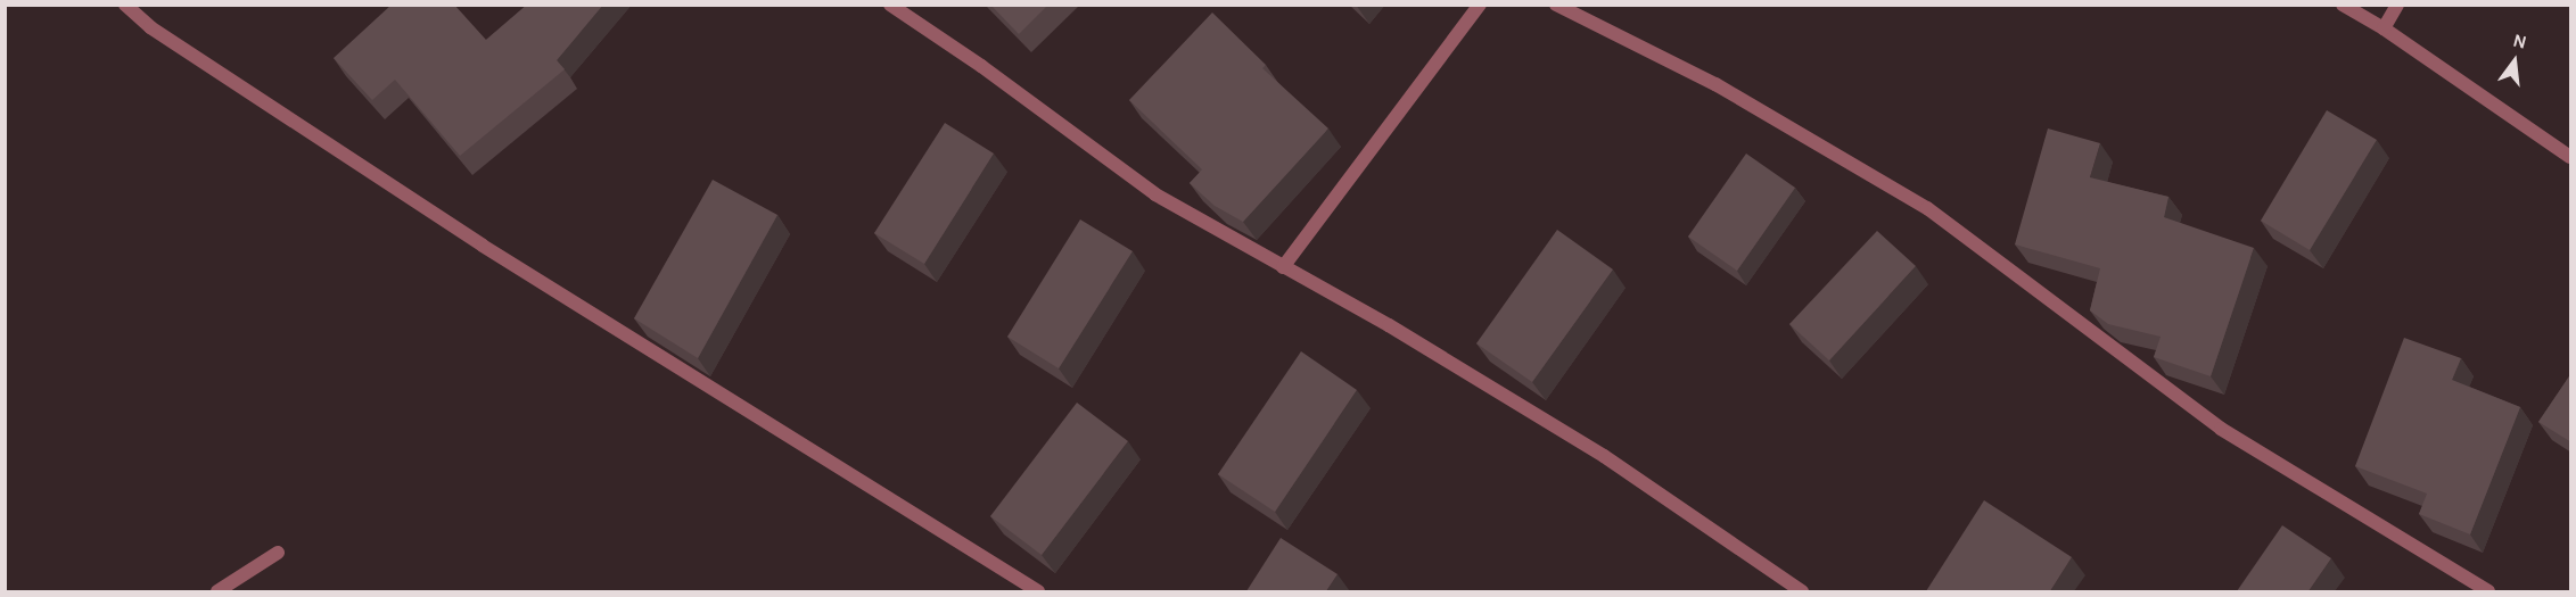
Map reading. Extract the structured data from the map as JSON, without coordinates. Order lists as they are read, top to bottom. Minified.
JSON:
{"north":"top"}
